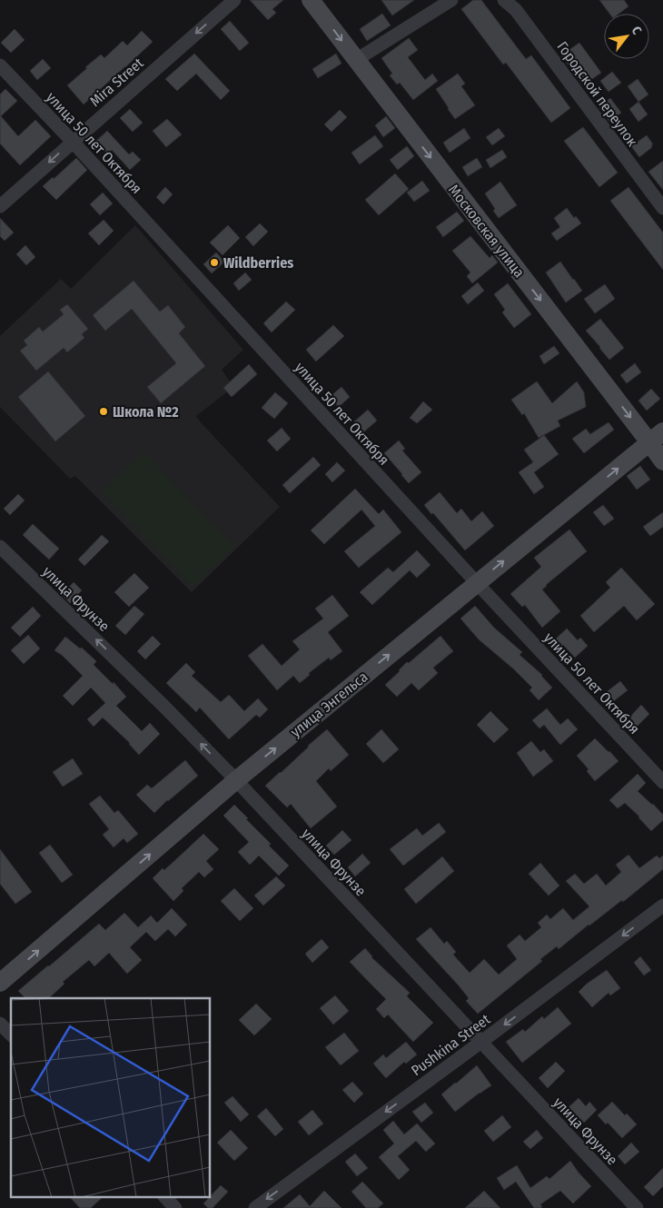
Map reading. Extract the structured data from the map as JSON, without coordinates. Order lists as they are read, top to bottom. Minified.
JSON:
{"streets":{"main road":["Московская улица","улица Энгельса"],"street":["Mira Street","Городской переулок","улица 50 лет Октября","улица Фрунзе","Pushkina Street"]},"crossings":[["Mira Street","улица 50 лет Октября"],["улица 50 лет Октября","улица Энгельса"],["Московская улица","улица Энгельса"],["улица Фрунзе","улица Энгельса"],["улица Фрунзе","Pushkina Street"]],"one_way":["Mira Street","Московская улица","улица Фрунзе","улица Энгельса","Pushkina Street"],"places":["Wildberries","Школа №2"],"north":"top right"}
